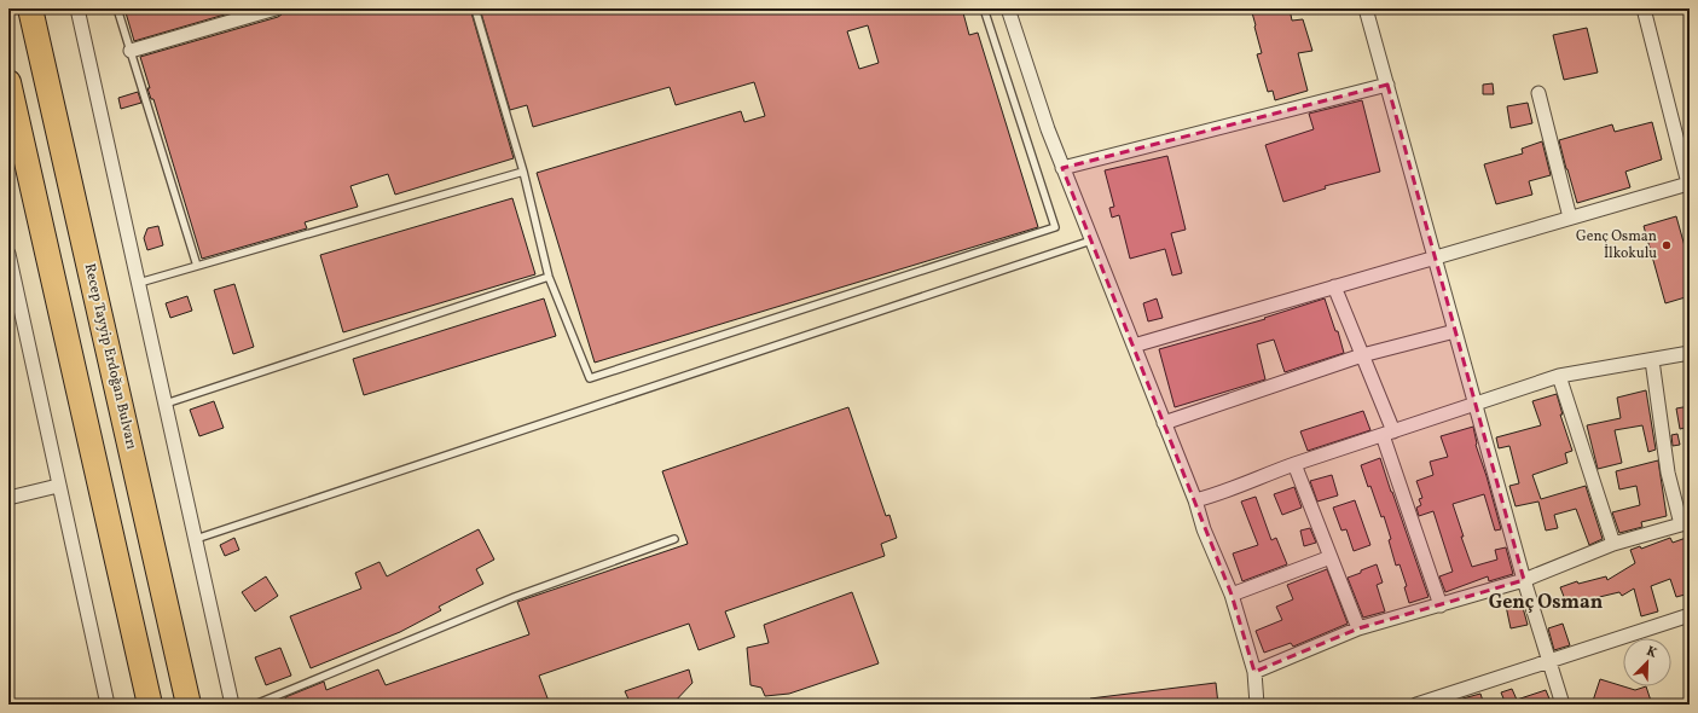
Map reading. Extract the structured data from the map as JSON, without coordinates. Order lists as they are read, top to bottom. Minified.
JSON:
{"streets":{"highway":["Recep Tayyip Erdoğan Bulvarı"]},"districts":["Genç Osman"],"places":["Genç Osman İlkokulu"],"north":"top right"}
